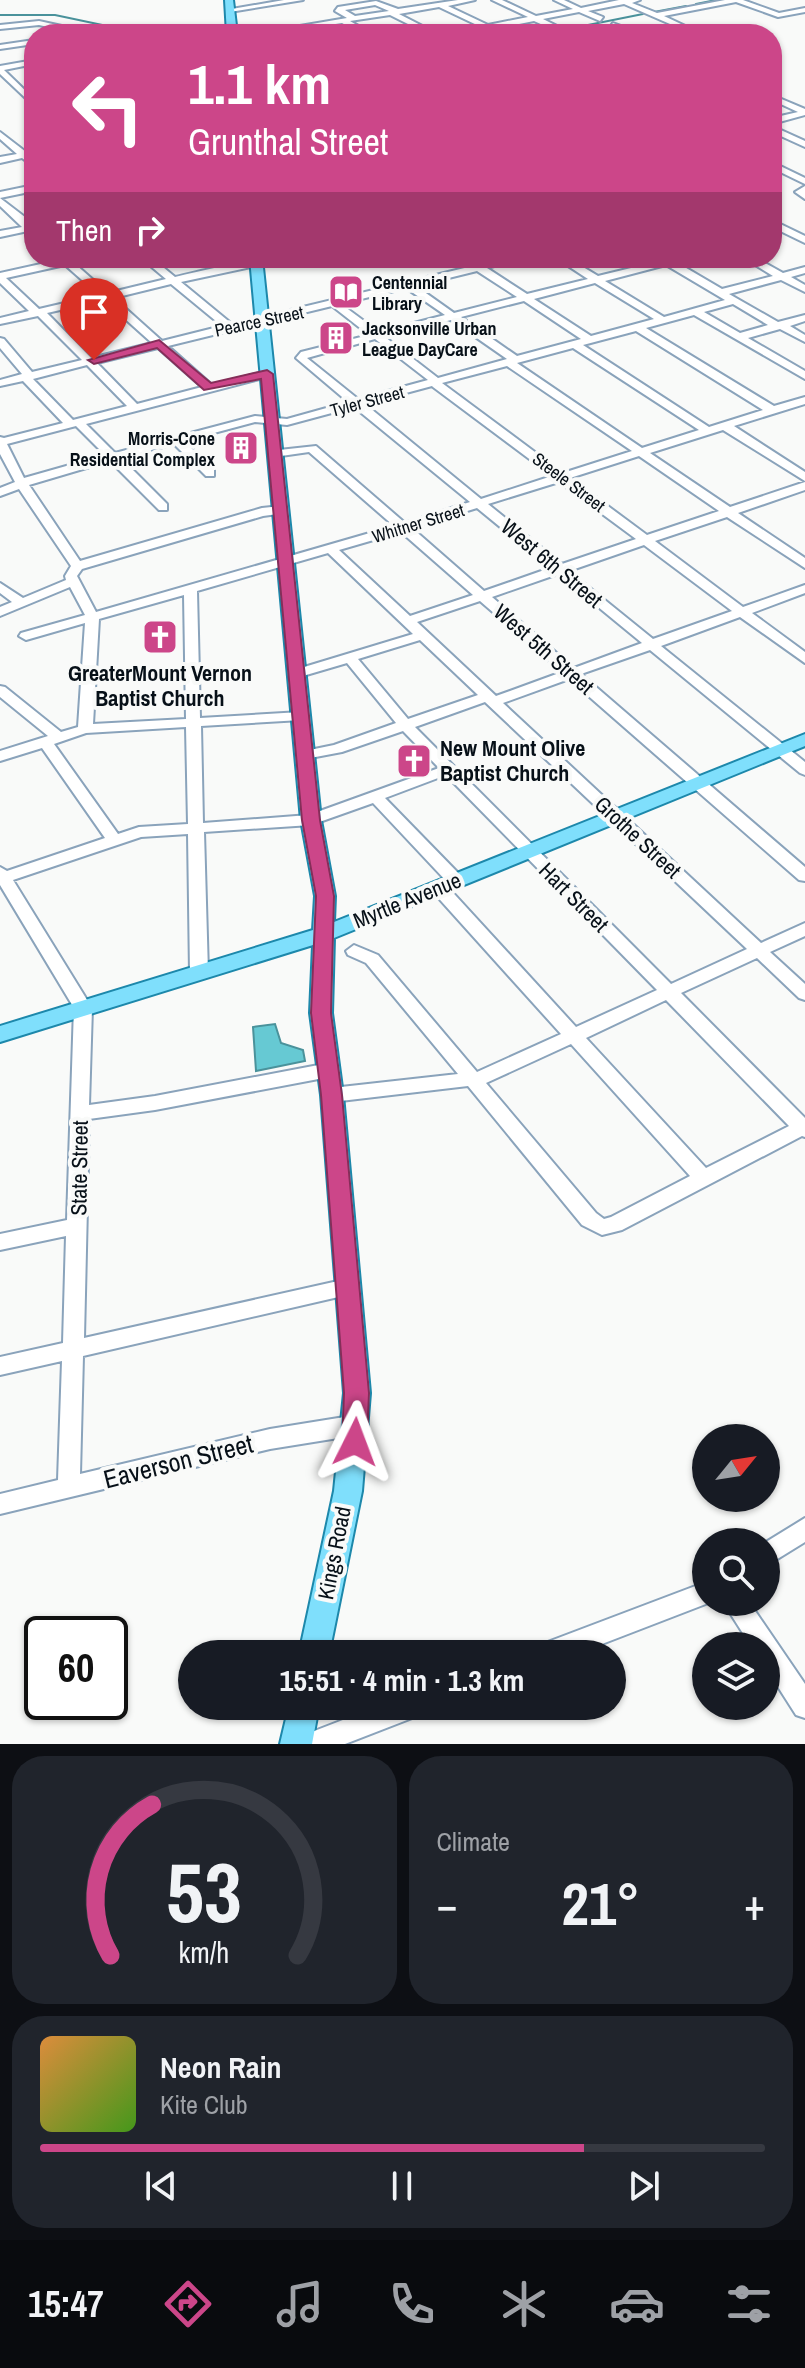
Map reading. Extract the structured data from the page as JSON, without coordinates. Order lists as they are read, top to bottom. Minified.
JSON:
{"streets":{"main road":["Myrtle Avenue","Kings Road"],"street":["Pearce Street","Tyler Street","Steele Street","Whitner Street","West 6th Street","West 5th Street","Grothe Street","Hart Street","State Street","Eaverson Street"]},"crossings":[["Pearce Street","Steele Street"],["Pearce Street","Kings Road"],["Tyler Street","Steele Street"],["Tyler Street","West 6th Street"],["Tyler Street","Kings Road"],["Steele Street","Whitner Street"],["Steele Street","West 6th Street"],["Whitner Street","West 6th Street"],["Whitner Street","West 5th Street"],["Whitner Street","Grothe Street"],["Whitner Street","Kings Road"],["West 6th Street","Myrtle Avenue"],["West 5th Street","Myrtle Avenue"],["West 5th Street","Kings Road"],["Grothe Street","Myrtle Avenue"],["Hart Street","Myrtle Avenue"],["Myrtle Avenue","State Street"],["Myrtle Avenue","Kings Road"],["State Street","Eaverson Street"],["Eaverson Street","Kings Road"]],"places":{"library":["Centennial Library"],"building":["Jacksonville Urban League DayCare","Morris-Cone Residential Complex"],"church":["GreaterMount Vernon Baptist Church","New Mount Olive Baptist Church"]},"north":"top right","page":{"turn":["1.1 km","Grunthal Street"],"then":"Then","limit":"60","trip":"15:51 · 4 min · 1.3 km","tile":"Climate","heat":["−","21°","+"],"song":["Neon Rain","Kite Club"],"tabs":"15:47","gauge":["53","km/h"]}}
